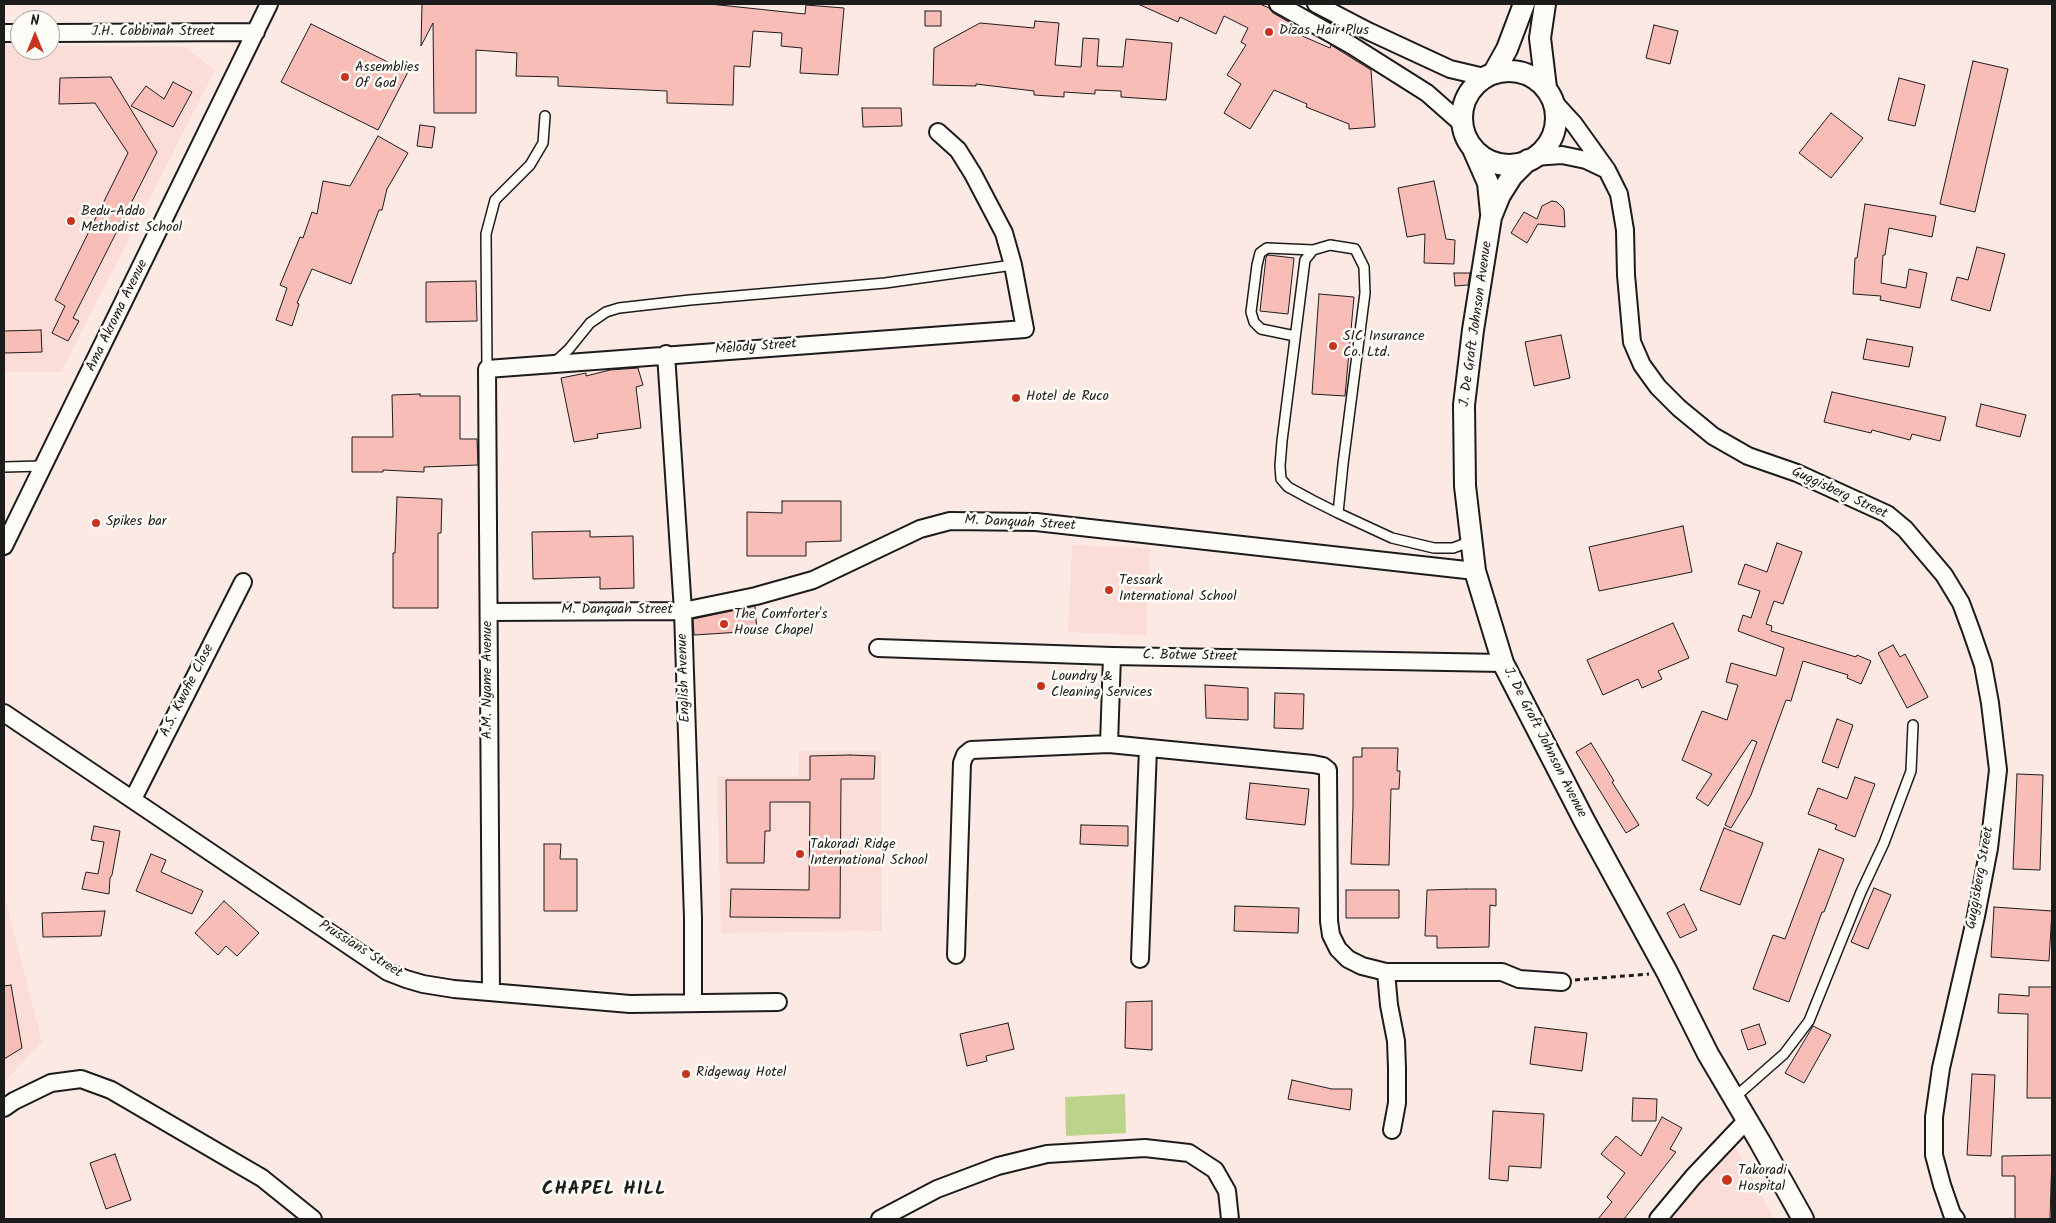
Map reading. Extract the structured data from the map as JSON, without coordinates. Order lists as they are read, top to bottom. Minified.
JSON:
{"streets":{"street":["J.H. Cobbinah Street","Ama Akroma Avenue","J. De Graft Johnson Avenue","Melody Street","Guggisberg Street","M. Danquah Street","C. Botwe Street","English Avenue","A.M. Nyame Avenue","A.S. Kwofie Close","Prussians Street"]},"crossings":[["J.H. Cobbinah Street","Ama Akroma Avenue"],["J. De Graft Johnson Avenue","Guggisberg Street"],["J. De Graft Johnson Avenue","M. Danquah Street"],["J. De Graft Johnson Avenue","C. Botwe Street"],["Melody Street","English Avenue"],["Melody Street","A.M. Nyame Avenue"],["M. Danquah Street","English Avenue"],["M. Danquah Street","A.M. Nyame Avenue"],["English Avenue","Prussians Street"],["A.M. Nyame Avenue","Prussians Street"],["A.S. Kwofie Close","Prussians Street"]],"districts":["CHAPEL HILL"],"places":["Dizas Hair Plus","Assemblies Of God","Bedu-Addo Methodist School","SIC Insurance Co. Ltd.","Hotel de Ruco","Spikes bar","Tessark International School","The Comforter's House Chapel","Loundry & Cleaning Services","Takoradi Ridge International School","Ridgeway Hotel","Takoradi Hospital"],"north":"top"}
